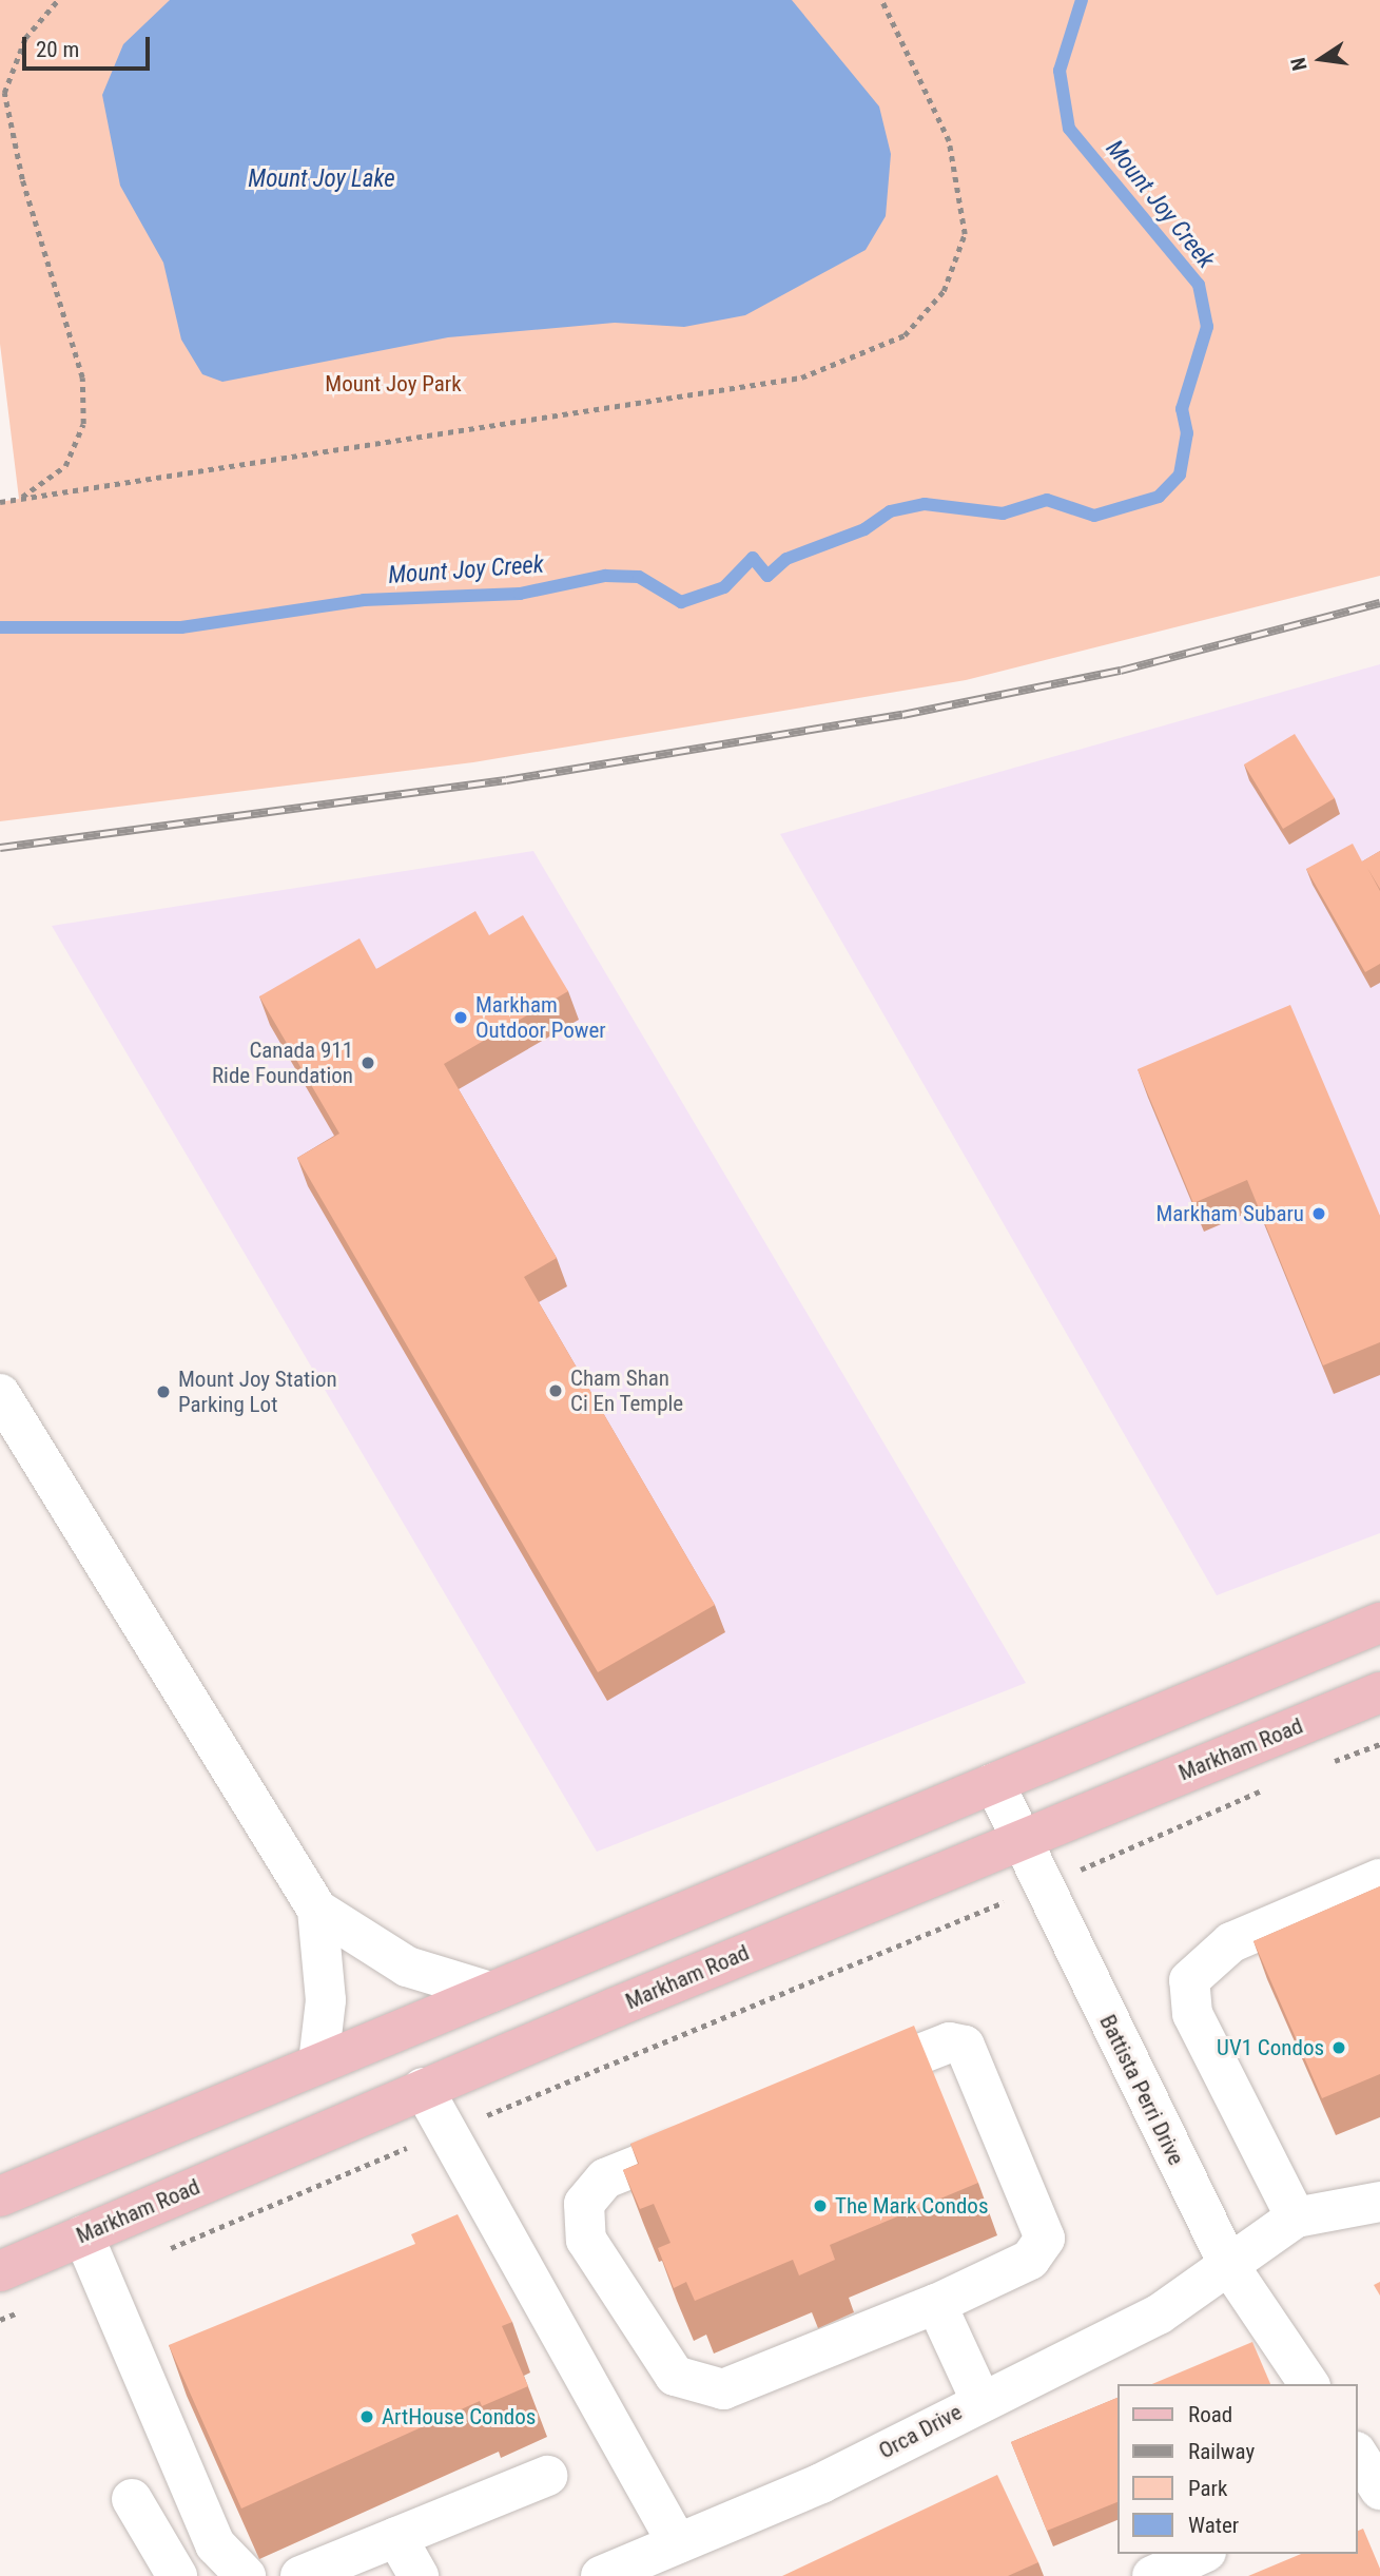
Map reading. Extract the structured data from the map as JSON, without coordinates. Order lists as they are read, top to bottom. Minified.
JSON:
{"streets":{"main road":["Markham Road"],"street":["Battista Perri Drive","Orca Drive"]},"crossings":[["Markham Road","Battista Perri Drive"],["Battista Perri Drive","Orca Drive"]],"water":["Mount Joy Lake","Mount Joy Creek"],"parks":["Mount Joy Park"],"places":["Markham Outdoor Power","Canada 911 Ride Foundation","Markham Subaru","Cham Shan Ci En Temple","Mount Joy Station Parking Lot","UV1 Condos","The Mark Condos","ArtHouse Condos"],"legend":["Road","Railway","Park","Water"],"scale_bar":"20 m","north":"left"}
